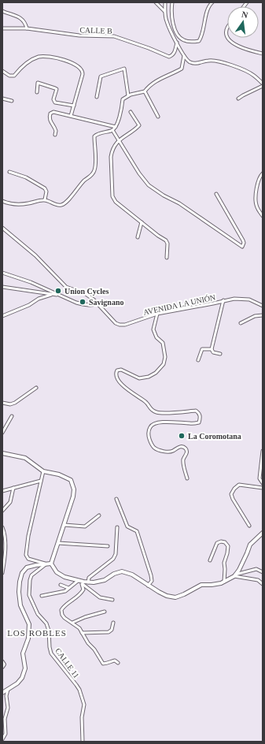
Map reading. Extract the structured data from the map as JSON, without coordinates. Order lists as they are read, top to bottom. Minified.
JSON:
{"streets":{"street":["CALLE B","AVENIDA LA UNIÓN","CALLE 11"]},"districts":["LOS ROBLES"],"places":["Union Cycles","Savignano","La Coromotana"],"north":"top"}
